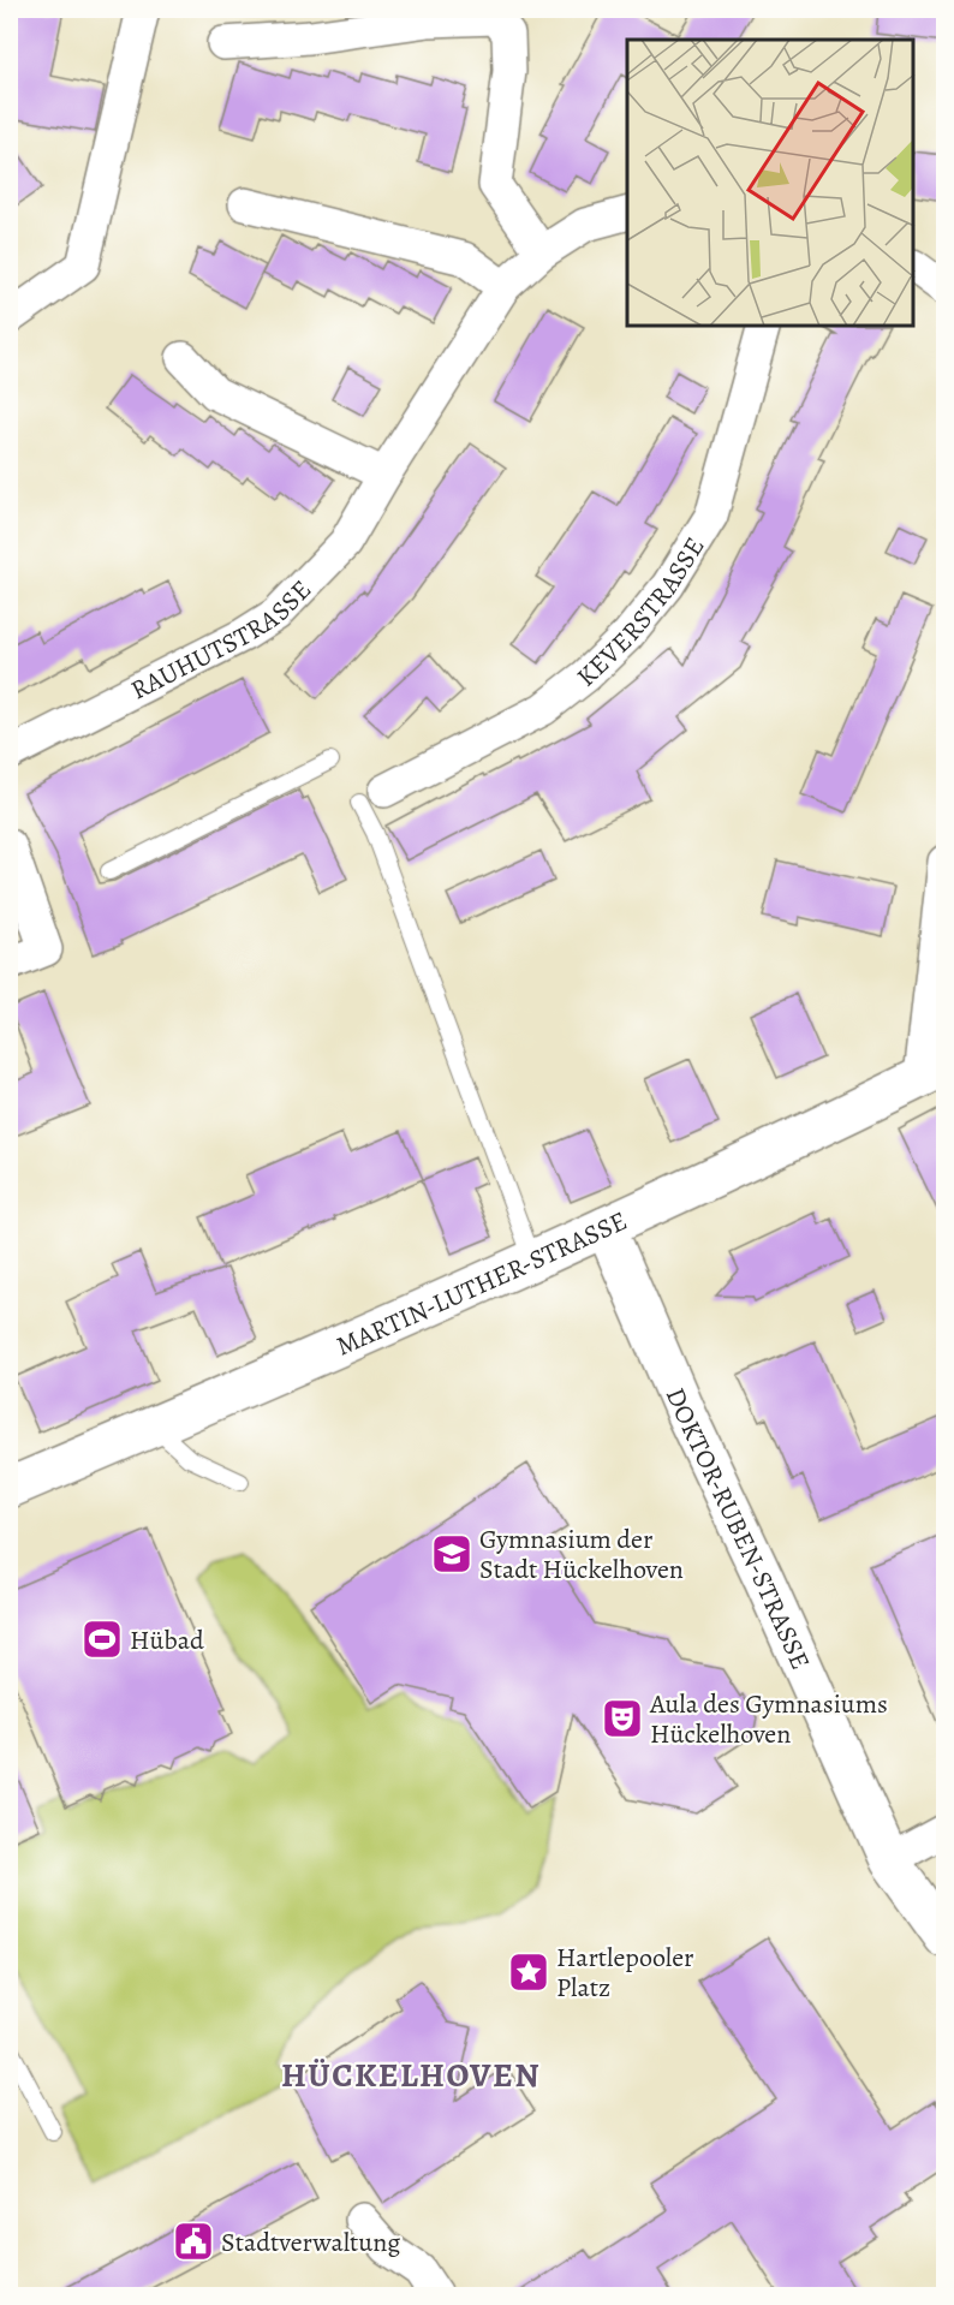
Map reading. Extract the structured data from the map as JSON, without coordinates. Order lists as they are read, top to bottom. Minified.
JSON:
{"streets":{"street":["KEVERSTRASSE","RAUHUTSTRASSE","MARTIN-LUTHER-STRASSE","DOKTOR-RUBEN-STRASSE"]},"crossings":[["MARTIN-LUTHER-STRASSE","DOKTOR-RUBEN-STRASSE"]],"districts":["HÜCKELHOVEN"],"places":{"school or university":["Gymnasium der Stadt Hückelhoven"],"sports":["Hübad"],"theatre":["Aula des Gymnasiums Hückelhoven"],"place":["Hartlepooler Platz"],"public building":["Stadtverwaltung"]}}
